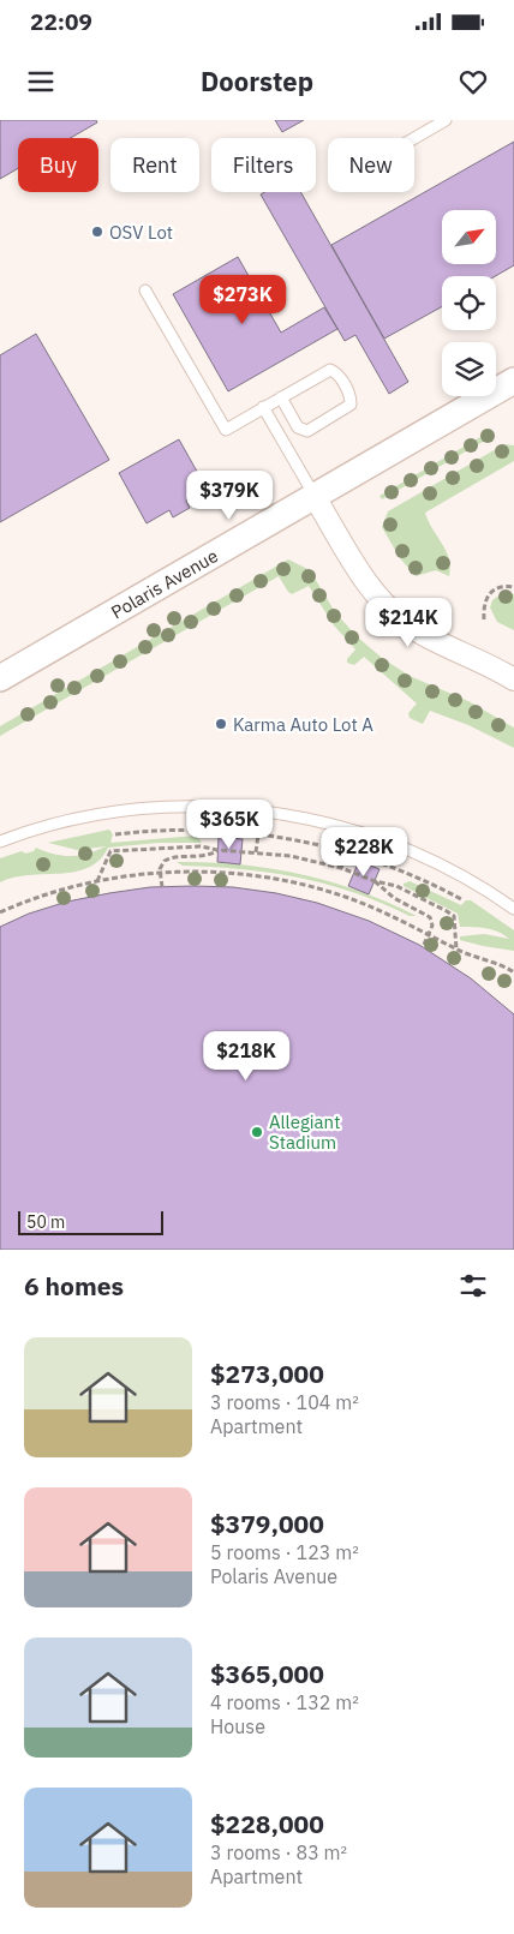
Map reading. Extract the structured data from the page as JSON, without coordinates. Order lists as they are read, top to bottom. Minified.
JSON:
{"streets":{"street":["Polaris Avenue"]},"places":["OSV Lot","Karma Auto Lot A","Allegiant Stadium"],"scale_bar":"50 m","north":"top right","page":{"status":"22:09","header":"Doorstep","chip":["Buy","Rent","Filters","New"],"price":["$273K","$379K","$214K","$365K","$228K","$218K"],"scale":"50 m","heading":"6 homes","list":[{"name":"$273,000","note":"3 rooms · 104 m² · Apartment"},{"name":"$379,000","note":"5 rooms · 123 m² · Polaris Avenue"},{"name":"$365,000","note":"4 rooms · 132 m² · House"},{"name":"$228,000","note":"3 rooms · 83 m² · Apartment"}]}}
